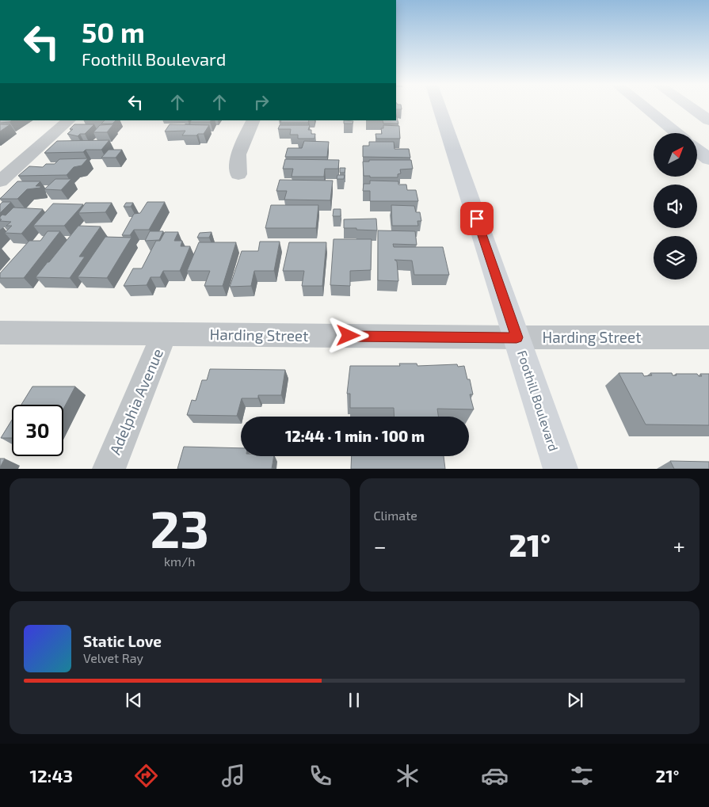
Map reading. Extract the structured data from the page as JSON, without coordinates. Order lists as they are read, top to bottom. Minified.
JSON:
{"streets":{"main road":["Foothill Boulevard"],"street":["Harding Street","Adelphia Avenue"]},"crossings":[["Harding Street","Foothill Boulevard"],["Harding Street","Adelphia Avenue"]],"north":"top right","page":{"turn":["50 m","Foothill Boulevard"],"limit":"30","trip":"12:44 · 1 min · 100 m","tile":[["23","km/h"],"Climate"],"heat":["−","21°","+"],"song":["Static Love","Velvet Ray"],"tabs":["12:43","21°"]}}
